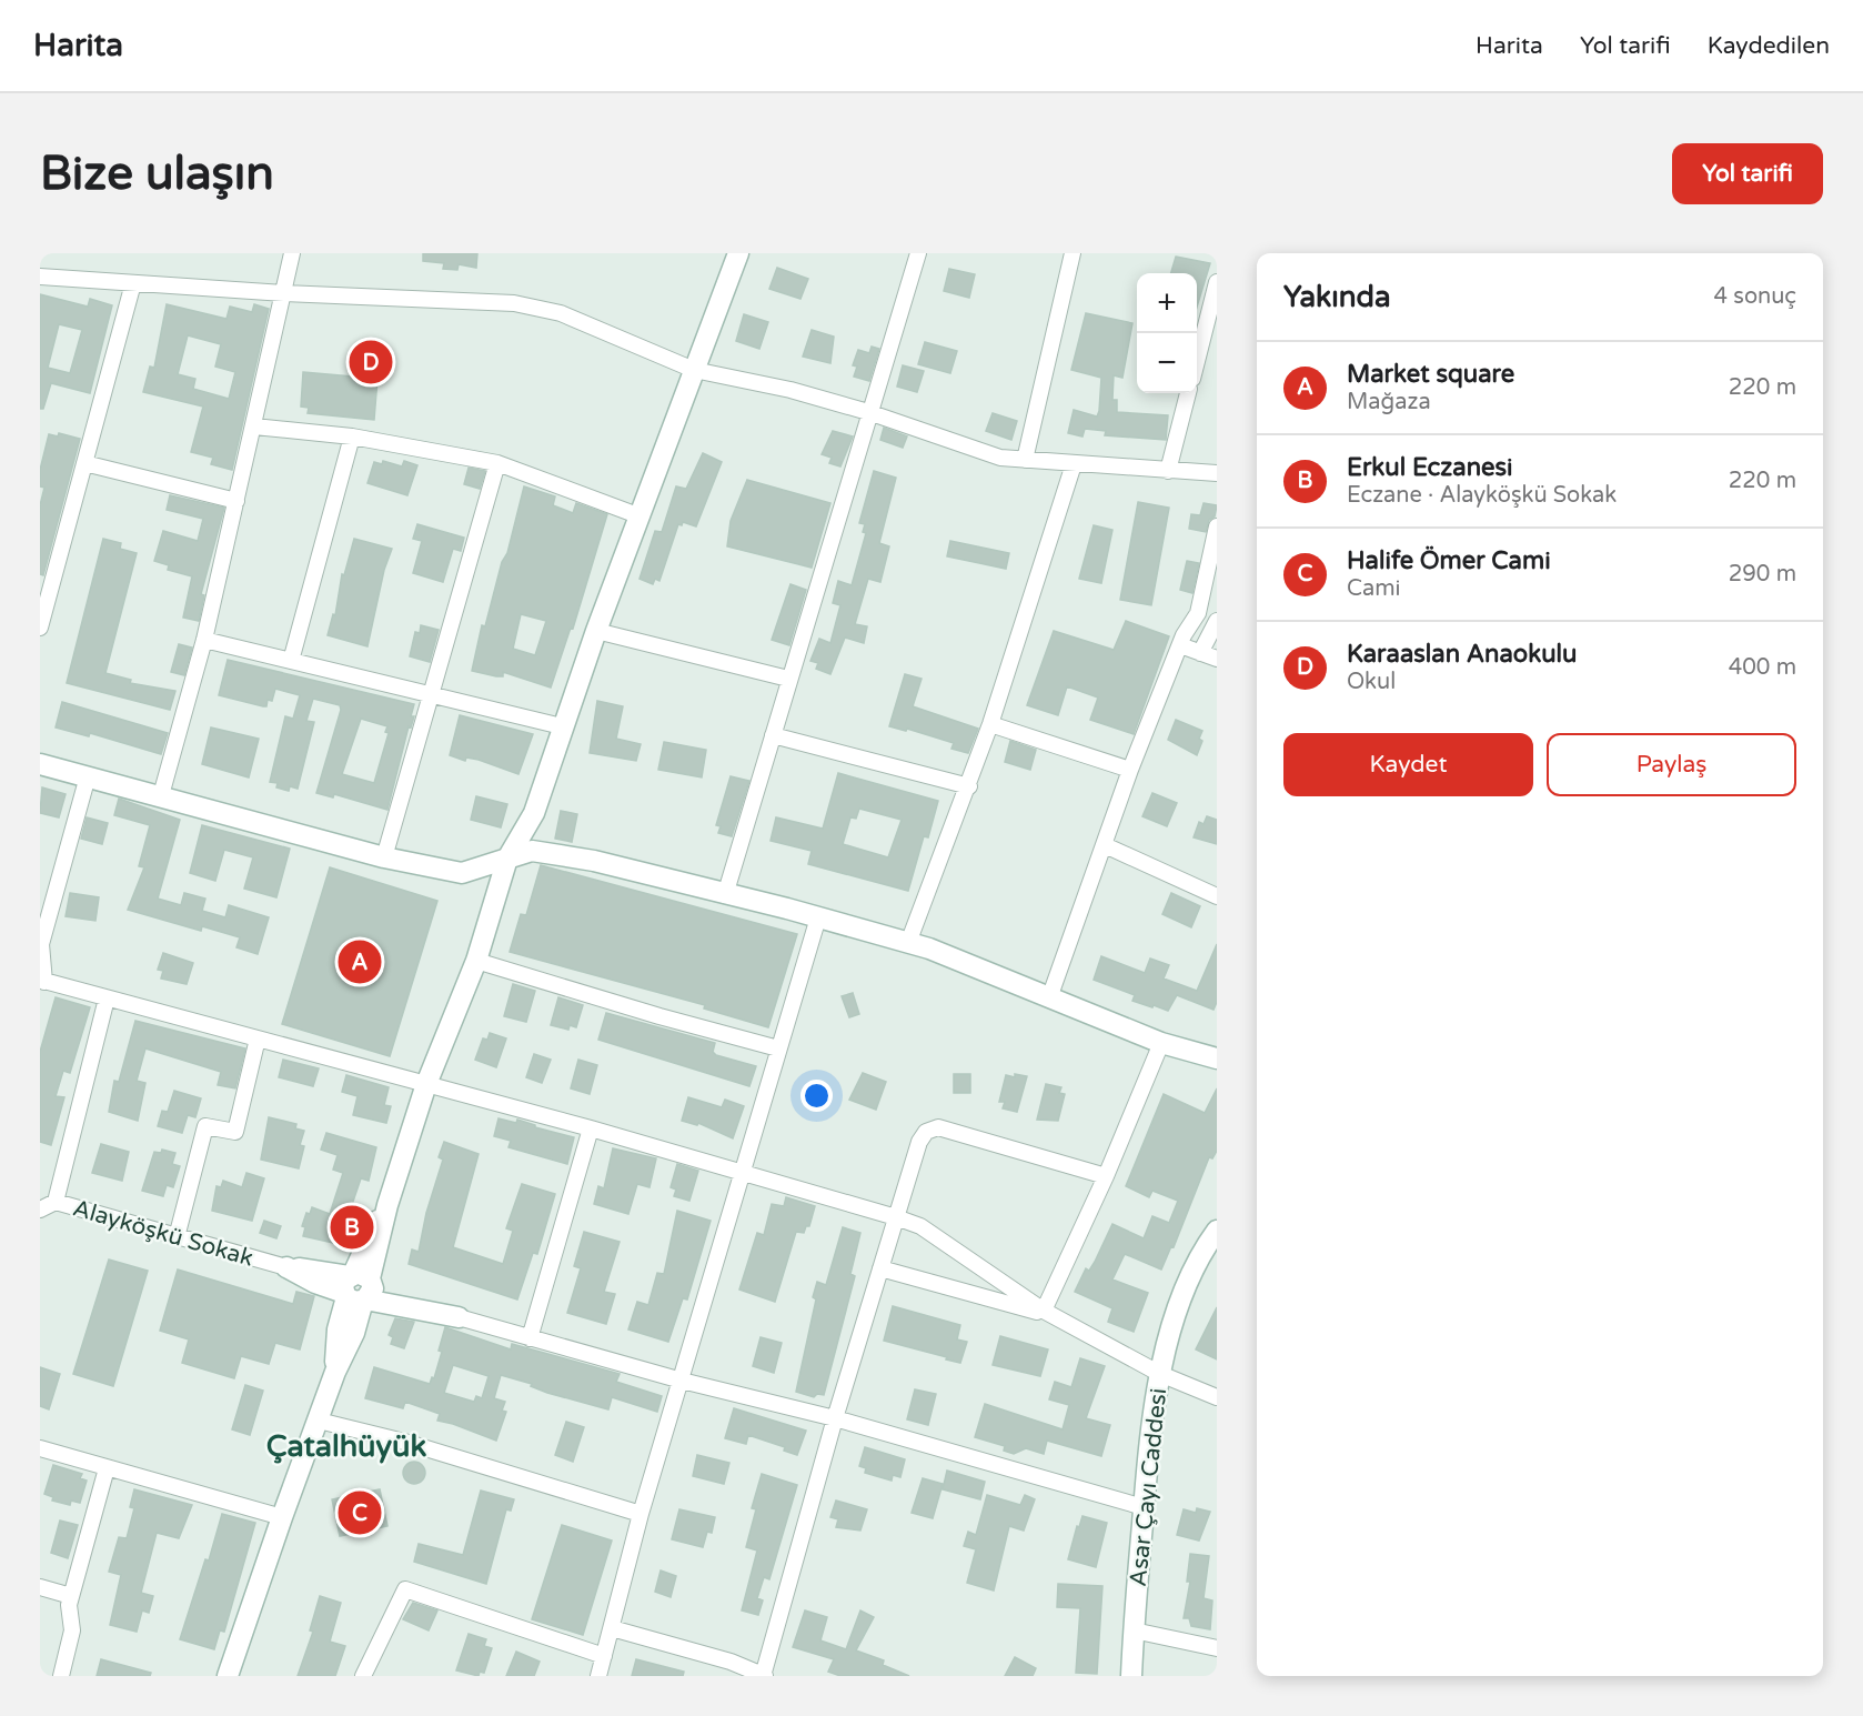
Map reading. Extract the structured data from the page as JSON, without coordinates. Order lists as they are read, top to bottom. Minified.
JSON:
{"streets":{"street":["Alayköşkü Sokak","Asar Çayı Caddesi"]},"districts":["Çatalhüyük"],"page":{"header":"Harita","nav":["Harita","Yol tarifi","Kaydedilen"],"buttons":["Yol tarifi",["Kaydet","Paylaş"]],"title":"Bize ulaşın","heading":["Yakında","4 sonuç"],"map_buttons":["+","−"],"pins":["D","A","B","C"],"list":[{"mark":"A","name":"Market square","note":"Mağaza","value":"220 m"},{"mark":"B","name":"Erkul Eczanesi","note":"Eczane · Alayköşkü Sokak","value":"220 m"},{"mark":"C","name":"Halife Ömer Cami","note":"Cami","value":"290 m"},{"mark":"D","name":"Karaaslan Anaokulu","note":"Okul","value":"400 m"}]}}
